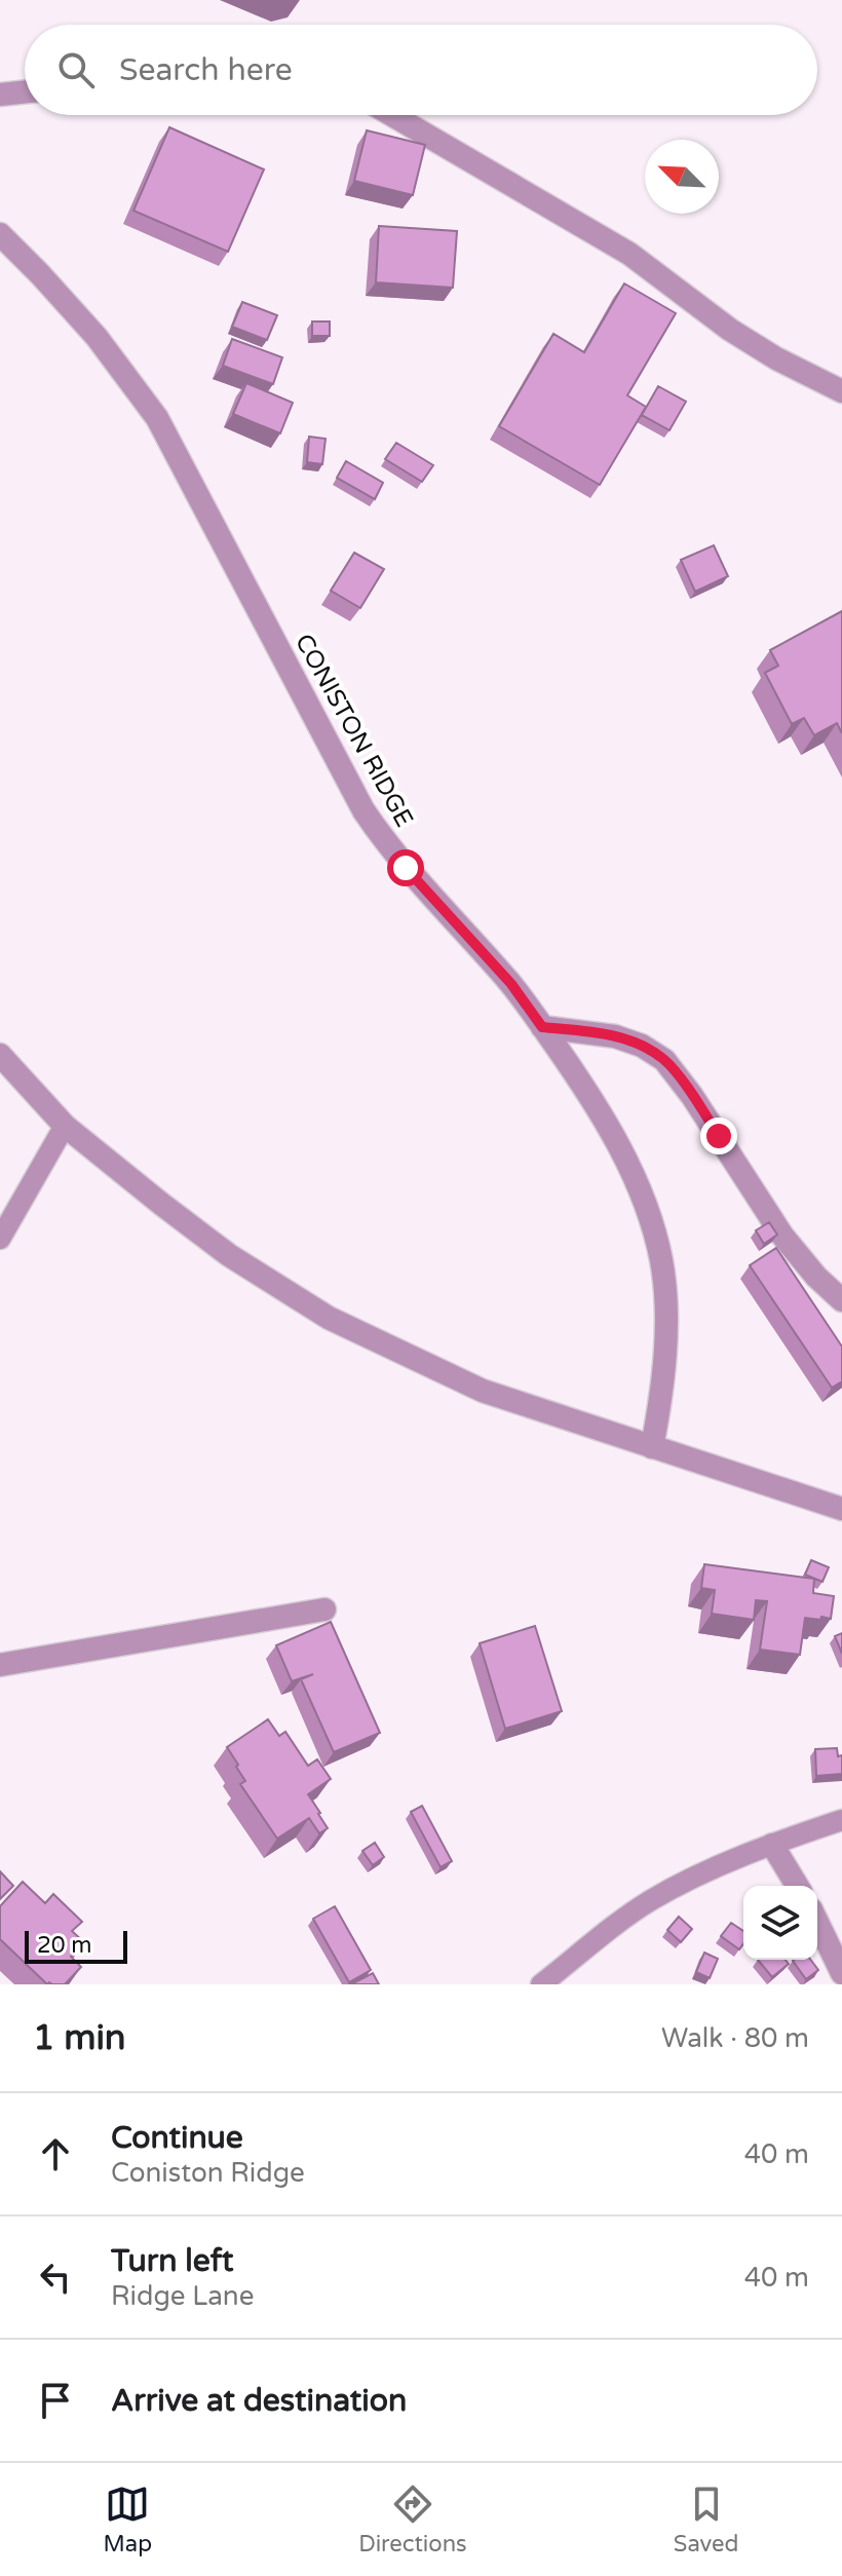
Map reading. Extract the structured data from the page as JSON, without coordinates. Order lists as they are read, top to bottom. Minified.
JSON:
{"streets":{"street":["CONISTON RIDGE"]},"scale_bar":"20 m","north":"top left","page":{"search":"Search here","scale":"20 m","heading":["1 min","Walk · 80 m"],"list":[["Continue","Coniston Ridge","40 m"],["Turn left","Ridge Lane","40 m"],"Arrive at destination"],"nav":["Map","Directions","Saved"]}}
